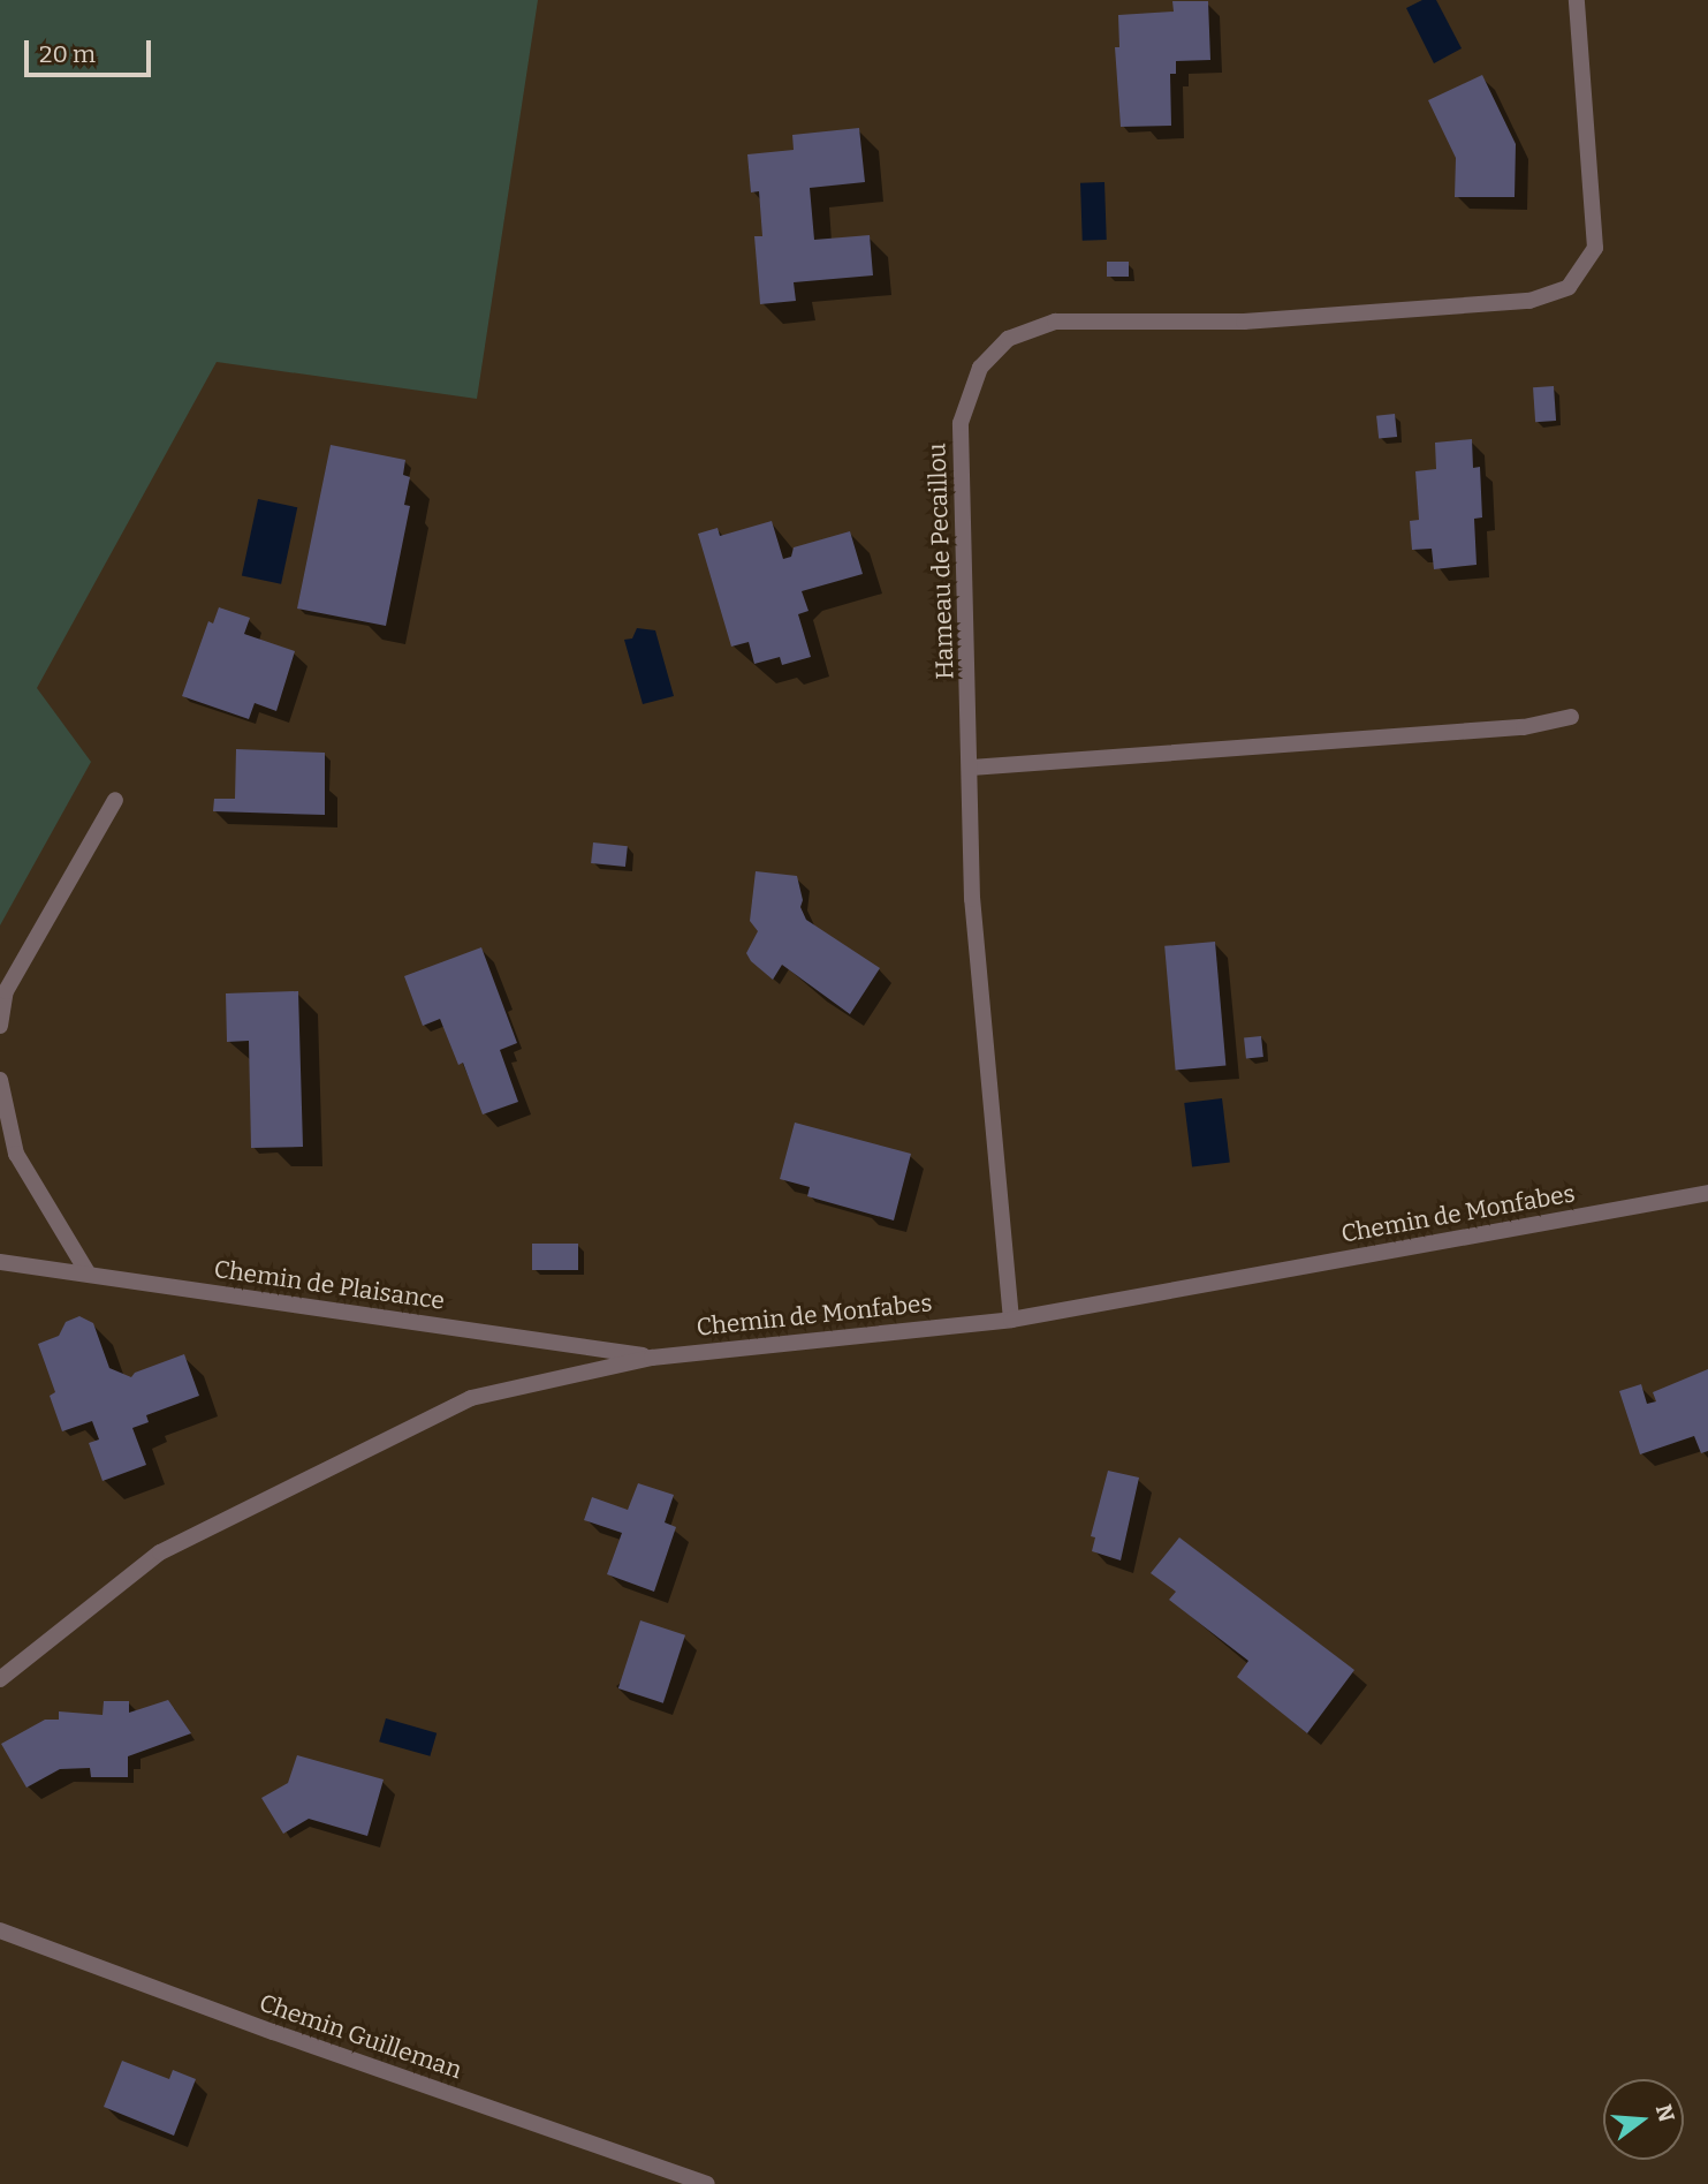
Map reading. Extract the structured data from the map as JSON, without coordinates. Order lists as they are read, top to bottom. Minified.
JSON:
{"streets":{"street":["Hameau de Pecaillou","Chemin de Monfabes","Chemin de Plaisance","Chemin Guilleman"]},"crossings":[["Hameau de Pecaillou","Chemin de Monfabes"],["Chemin de Monfabes","Chemin de Plaisance"]],"scale_bar":"20 m","north":"right"}
